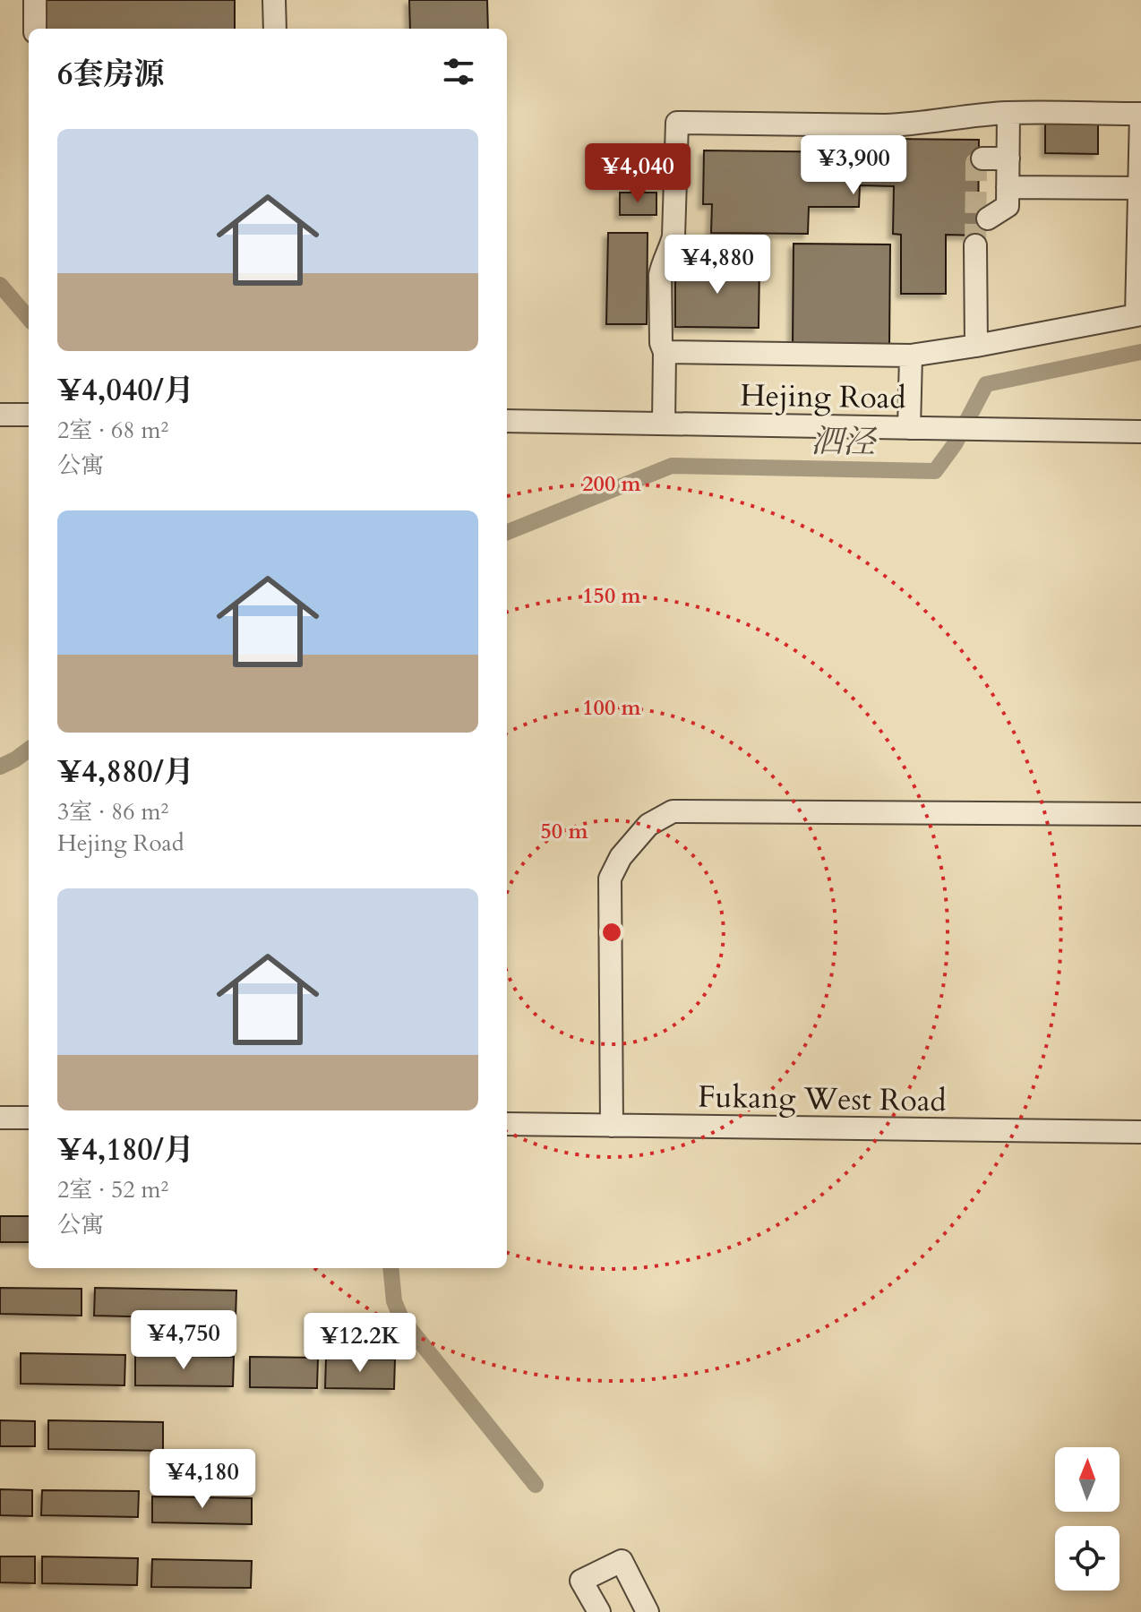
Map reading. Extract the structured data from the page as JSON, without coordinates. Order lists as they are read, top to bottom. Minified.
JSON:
{"streets":{"street":["Hejing Road","Fukang West Road"]},"water":["泗泾"],"north":"top","page":{"heading":"6套房源","list":[{"name":"¥4,040/月","note":"2室 · 68 m² · 公寓"},{"name":"¥4,880/月","note":"3室 · 86 m² · Hejing Road"},{"name":"¥4,180/月","note":"2室 · 52 m² · 公寓"}],"price":["¥3,900","¥4,040","¥4,880","¥4,750","¥12.2K","¥4,180"]},"rings":["200 m","150 m","100 m","50 m"]}
